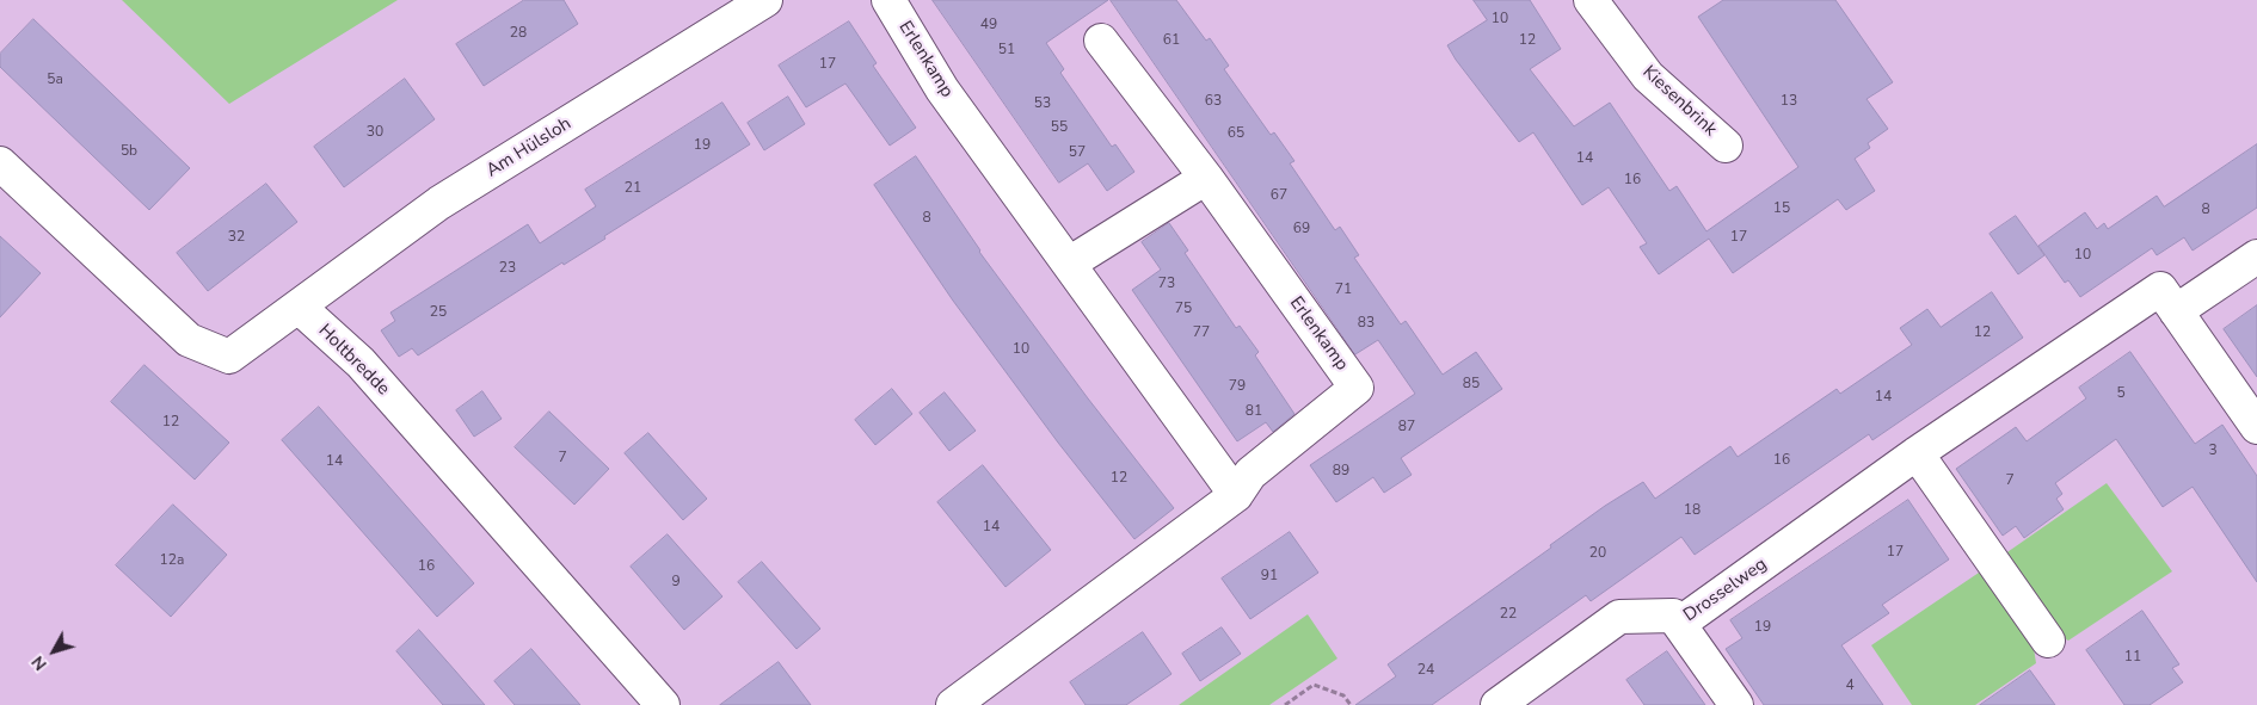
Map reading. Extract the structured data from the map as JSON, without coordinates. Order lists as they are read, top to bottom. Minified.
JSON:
{"streets":{"street":["Erlenkamp","Kiesenbrink","Am Hülsloh","Holtbredde","Drosselweg"]},"crossings":[["Am Hülsloh","Holtbredde"]],"house_numbers":["10","49","28","61","12","51","17","5a","63","13","53","55","30","65","19","5b","57","14","16","21","67","15","8","8","69","32","17","10","23","73","71","75","25","83","77","12","10","85","79","5","14","81","12","87","3","7","16","14","89","12","7","18","14","17","20","12a","16","91","9","22","19","11","24","4"],"north":"bottom left"}
